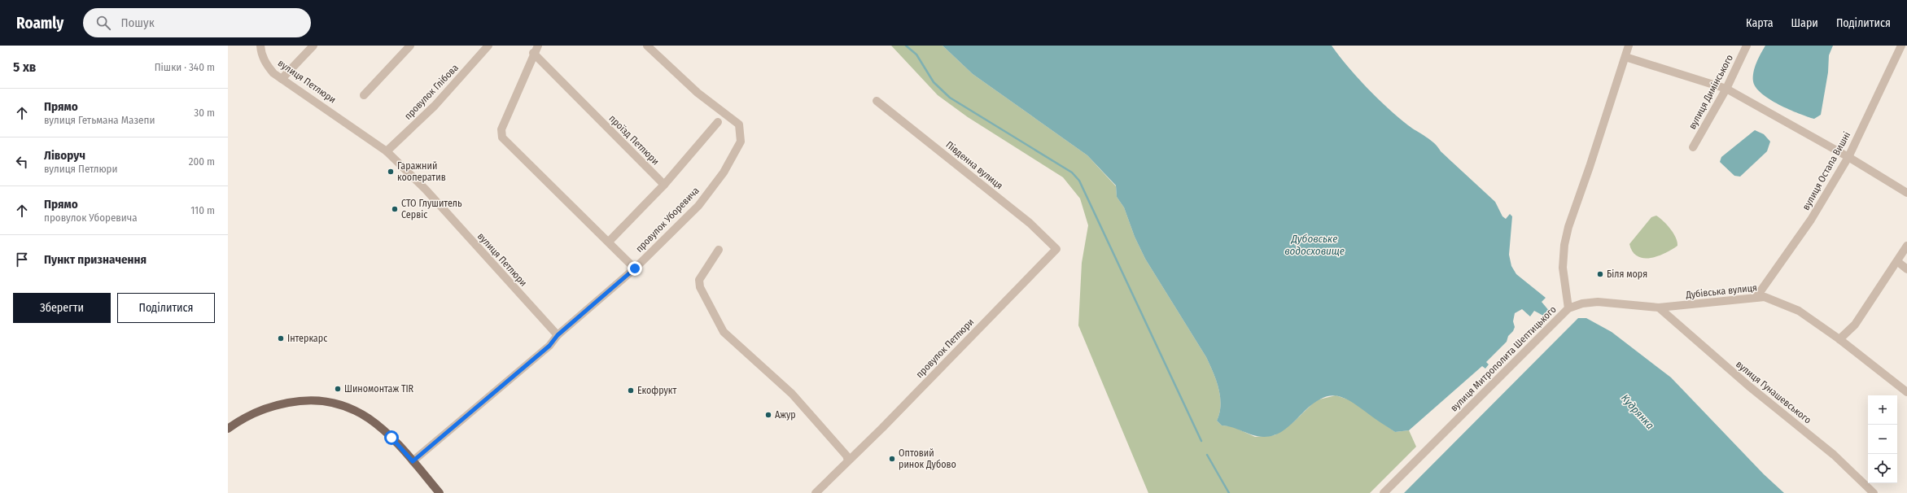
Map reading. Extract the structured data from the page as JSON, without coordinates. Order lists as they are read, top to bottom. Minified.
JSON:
{"streets":{"street":["вулиця Петлюри","провулок Глібова","вулиця Димінського","проїзд Петлюри","Південна вулиця","вулиця Остапа Вишні","провулок Уборевича","Дубівська вулиця","провулок Петлюри","вулиця Митрополита Шептицького","вулиця Гунашевського"]},"crossings":[["вулиця Петлюри","провулок Глібова"],["вулиця Петлюри","провулок Уборевича"],["Південна вулиця","провулок Петлюри"],["вулиця Остапа Вишні","Дубівська вулиця"],["Дубівська вулиця","вулиця Митрополита Шептицького"],["Дубівська вулиця","вулиця Гунашевського"]],"water":["Дубовське водосховище","Кудрянка"],"places":["Гаражний кооператив","СТО Глушитель Сервіс","Біля моря","Інтеркарс","Шиномонтаж TIR","Екофрукт","Ажур","Оптовий ринок Дубово"],"page":{"header":"Roamly","search":"Пошук","nav":["Карта","Шари","Поділитися"],"heading":["5 хв","Пішки · 340 m"],"list":[["Прямо","вулиця Гетьмана Мазепи","30 m"],["Ліворуч","вулиця Петлюри","200 m"],["Прямо","провулок Уборевича","110 m"],"Пункт призначення"],"buttons":["Зберегти","Поділитися"],"map_buttons":["+","−"]}}
